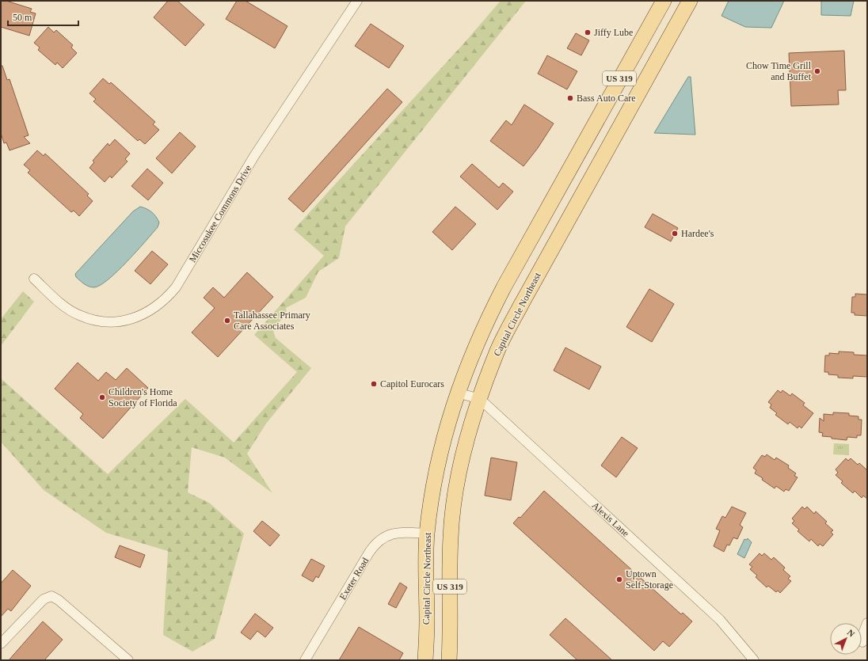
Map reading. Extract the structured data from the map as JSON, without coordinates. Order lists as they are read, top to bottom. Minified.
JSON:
{"streets":{"main road":["US 319","Capital Circle Northeast"],"street":["Miccosukee Commons Drive","Alexis Lane","Exeter Road"]},"crossings":[["Capital Circle Northeast","Alexis Lane"],["Capital Circle Northeast","Exeter Road"]],"places":["Jiffy Lube","Chow Time Grill and Buffet","Bass Auto Care","Hardee's","Tallahassee Primary Care Associates","Capitol Eurocars","Children's Home Society of Florida","Uptown Self-Storage"],"scale_bar":"50 m","north":"top right"}
